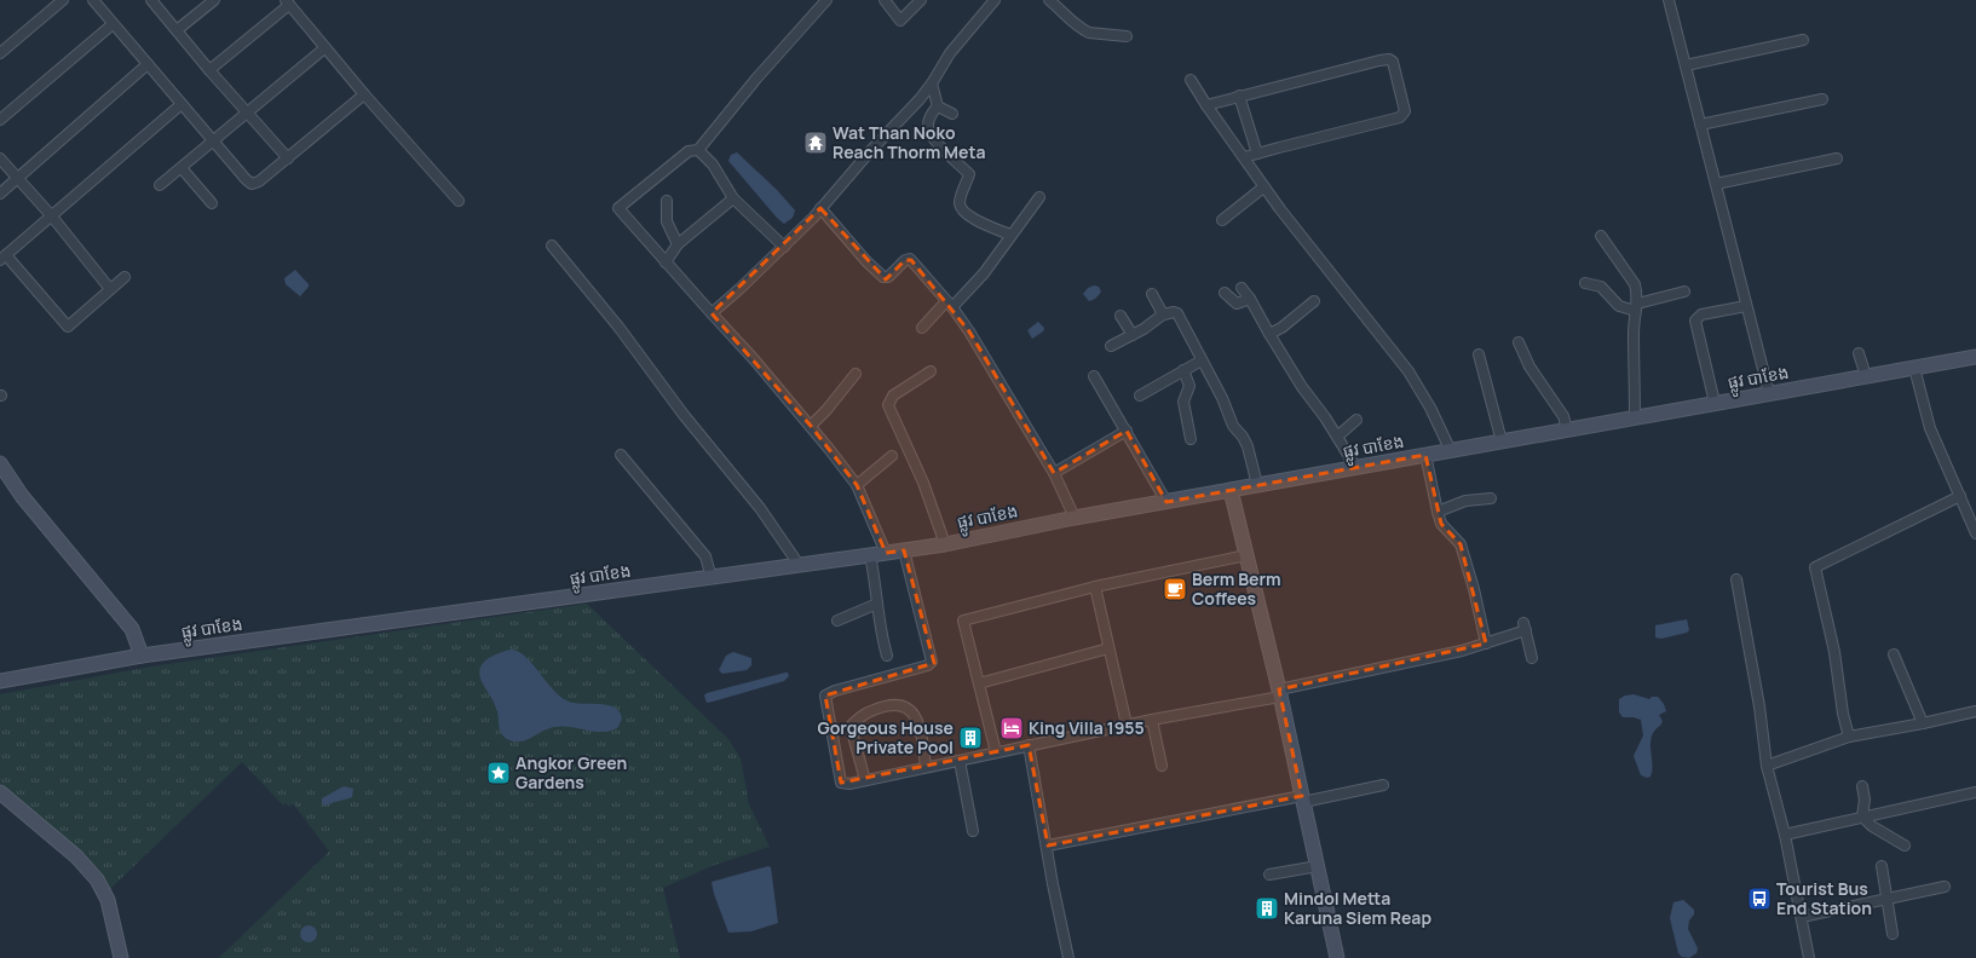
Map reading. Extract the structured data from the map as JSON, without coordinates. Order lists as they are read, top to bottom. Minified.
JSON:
{"streets":{"street":["ផ្លូវ បាខែង"]},"places":{"temple":["Wat Than Noko Reach Thorm Meta"],"cafe":["Berm Berm Coffees"],"hotel":["King Villa 1955"],"building":["Gorgeous House Private Pool","Mindol Metta Karuna Siem Reap"],"place":["Angkor Green Gardens"],"bus stop":["Tourist Bus End Station"]}}
